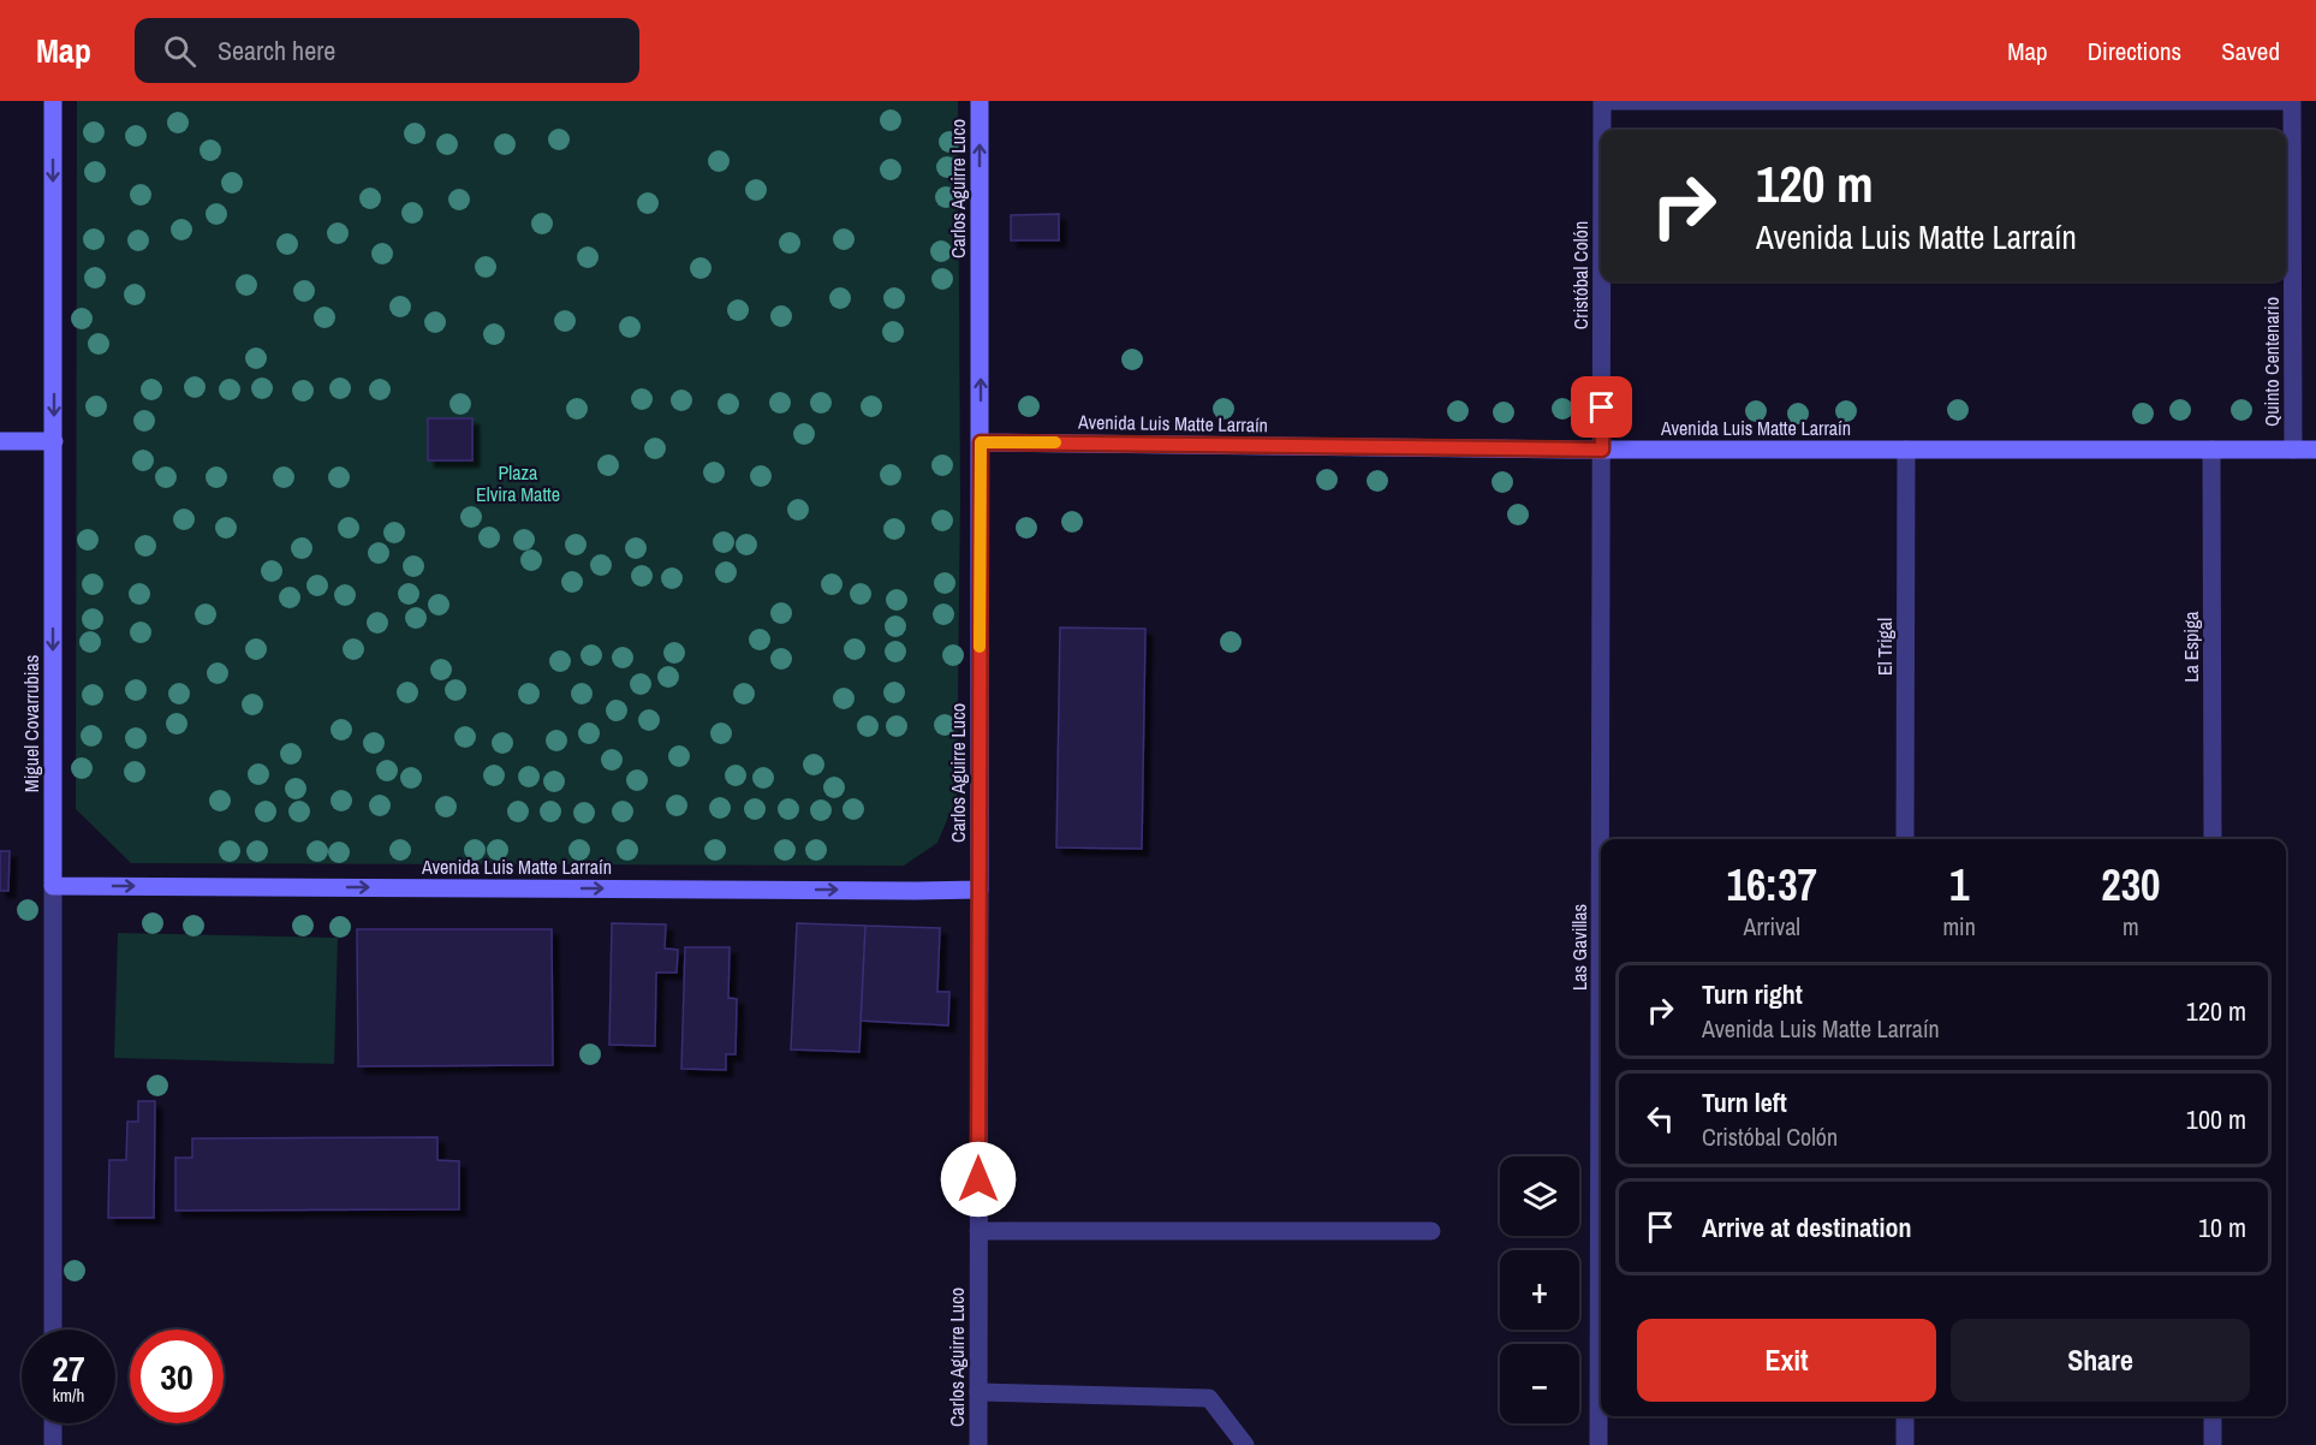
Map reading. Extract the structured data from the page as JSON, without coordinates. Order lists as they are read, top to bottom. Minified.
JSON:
{"streets":{"street":["Carlos Aguirre Luco","Cristóbal Colón","Quinto Centenario","Avenida Luis Matte Larraín","El Trigal","La Espiga","Miguel Covarrubias","Las Gavillas"]},"crossings":[["Carlos Aguirre Luco","Avenida Luis Matte Larraín"],["Cristóbal Colón","Avenida Luis Matte Larraín"],["Cristóbal Colón","Las Gavillas"],["Quinto Centenario","Avenida Luis Matte Larraín"],["Avenida Luis Matte Larraín","El Trigal"],["Avenida Luis Matte Larraín","La Espiga"],["Avenida Luis Matte Larraín","Miguel Covarrubias"],["Avenida Luis Matte Larraín","Las Gavillas"]],"one_way":["Avenida Luis Matte Larraín","Miguel Covarrubias"],"parks":["Plaza Elvira Matte"],"page":{"header":"Map","search":"Search here","nav":["Map","Directions","Saved"],"turn":["120 m","Avenida Luis Matte Larraín"],"eta":["16:37","Arrival","1","min","230","m"],"list":[{"name":"Turn right","note":"Avenida Luis Matte Larraín","value":"120 m"},{"name":"Turn left","note":"Cristóbal Colón","value":"100 m"},{"name":"Arrive at destination","value":"10 m"}],"map_buttons":["+","−"],"buttons":["Exit","Share"],"speed":"27 km/h","limit":"30"}}
